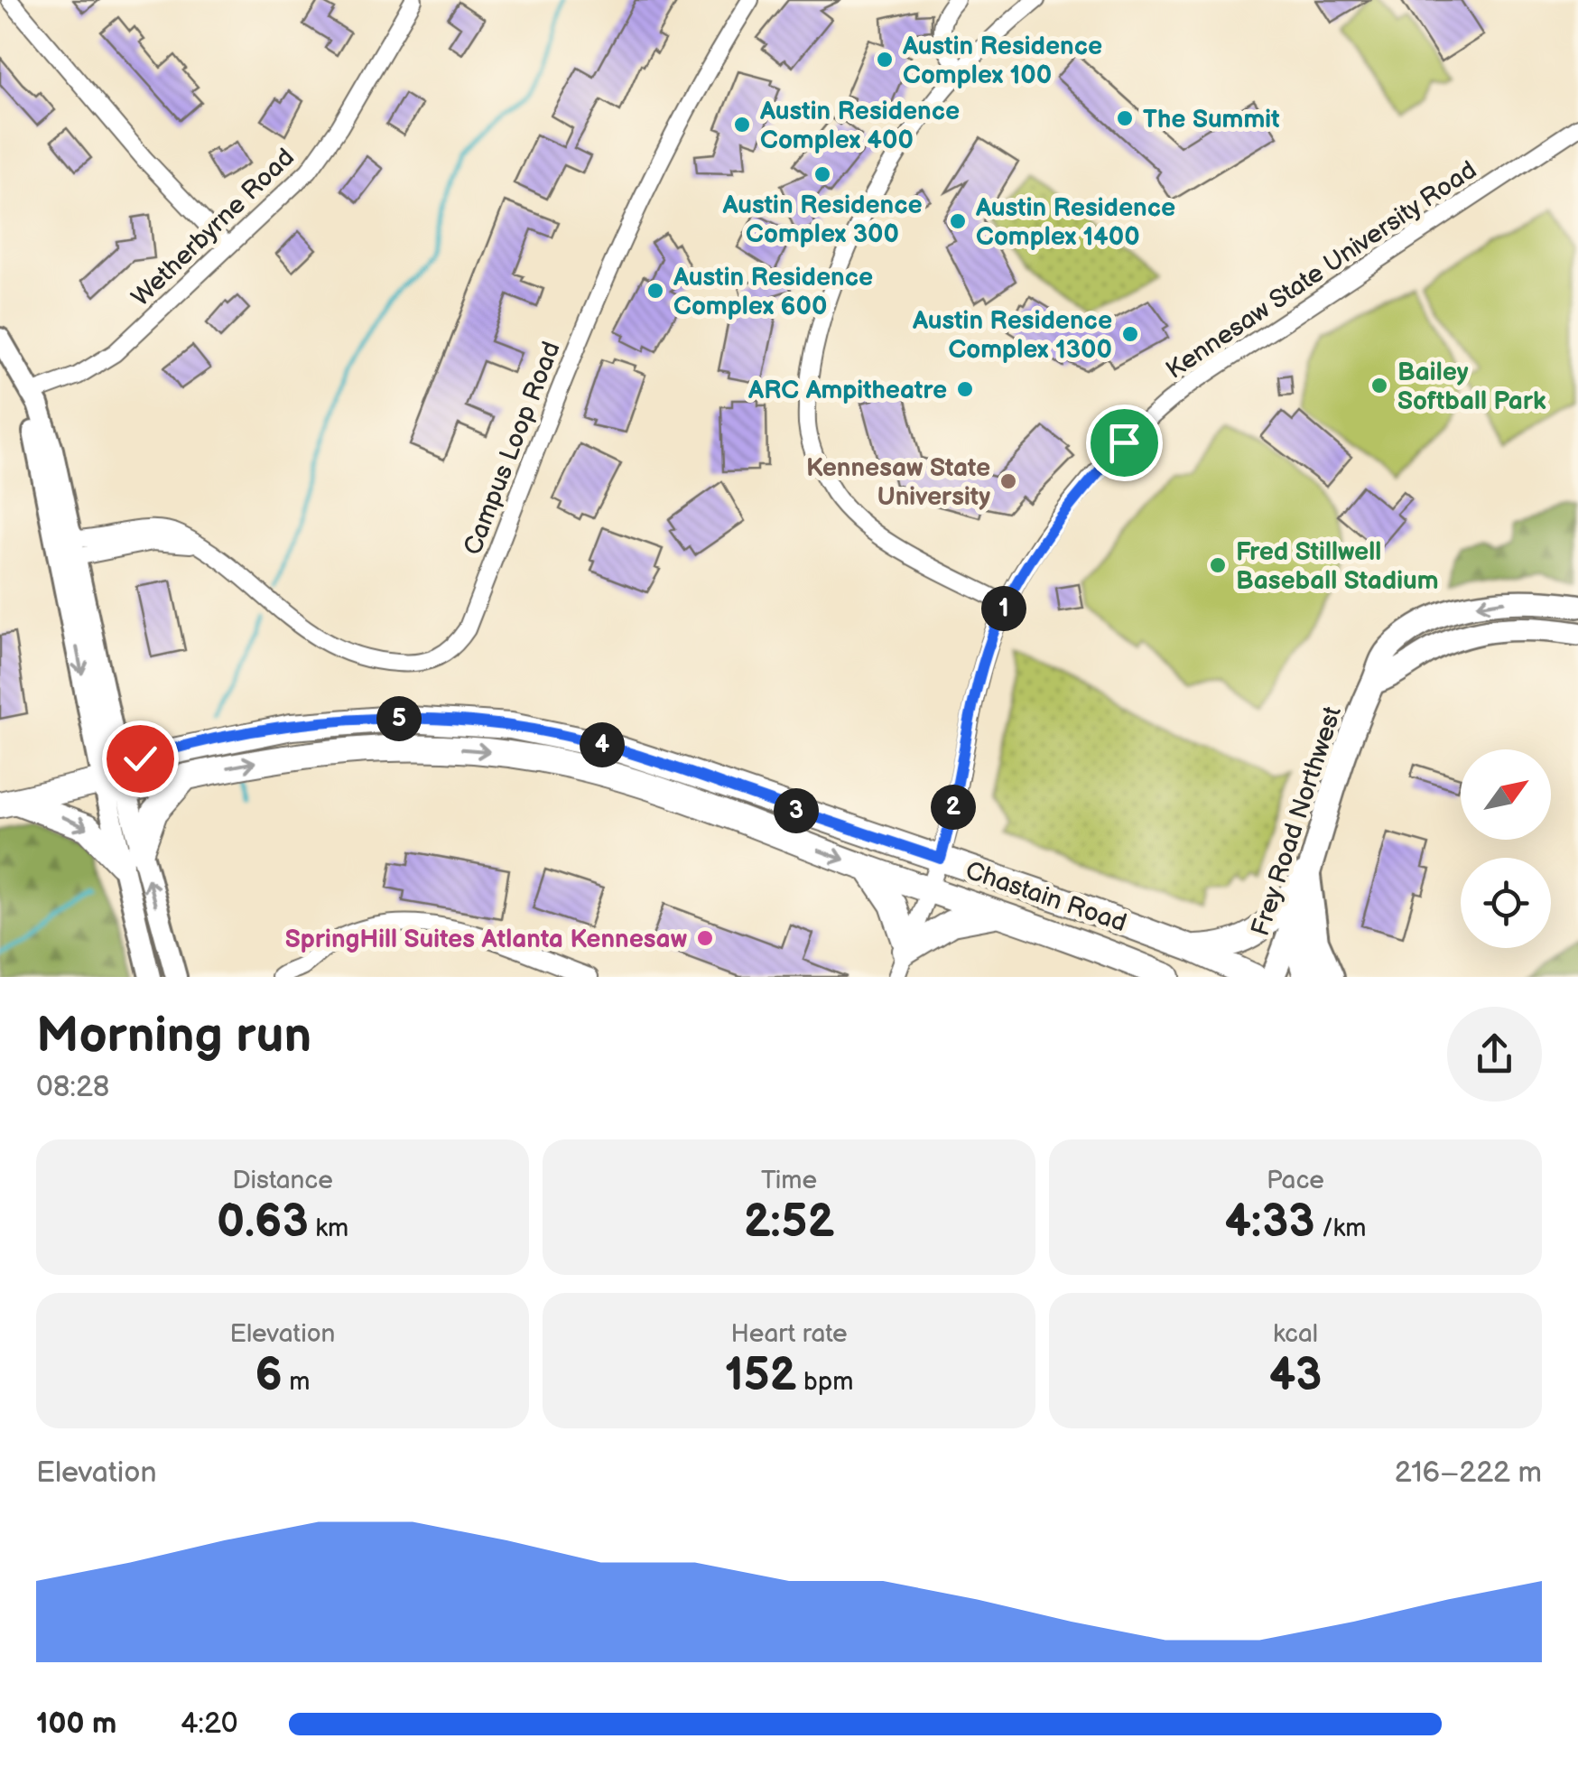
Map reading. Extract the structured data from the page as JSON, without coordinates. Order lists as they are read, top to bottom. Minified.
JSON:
{"streets":{"main road":["Frey Road Northwest","Chastain Road"],"street":["Wetherbyrne Road","Kennesaw State University Road","Campus Loop Road"]},"crossings":[["Kennesaw State University Road","Chastain Road"]],"places":["Austin Residence Complex 100","The Summit","Austin Residence Complex 400","Austin Residence Complex 300","Austin Residence Complex 1400","Austin Residence Complex 600","Austin Residence Complex 1300","Bailey Softball Park","ARC Ampitheatre","Kennesaw State University","Fred Stillwell Baseball Stadium","SpringHill Suites Atlanta Kennesaw"],"north":"top right","page":{"pins":["1","5","4","2","3"],"heading":["Morning run","08:28"],"stats":[["Distance","0.63 km"],["Time","2:52"],["Pace","4:33 /km"],["Elevation","6 m"],["Heart rate","152 bpm"],["kcal","43"]],"chart":["Elevation","216–222 m"],"list":[{"name":"100 m","note":"4:20"}]}}
